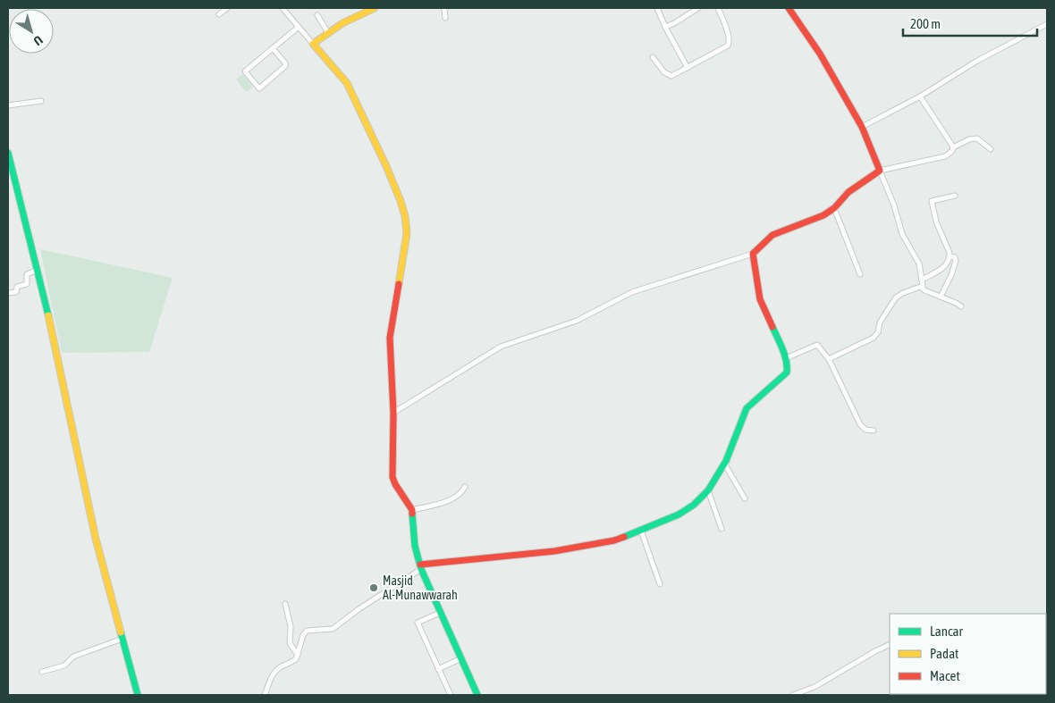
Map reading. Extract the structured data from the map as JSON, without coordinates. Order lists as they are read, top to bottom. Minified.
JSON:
{"places":["Masjid Al-Munawwarah"],"legend":["Lancar","Padat","Macet"],"scale_bar":"200 m","north":"bottom right"}
